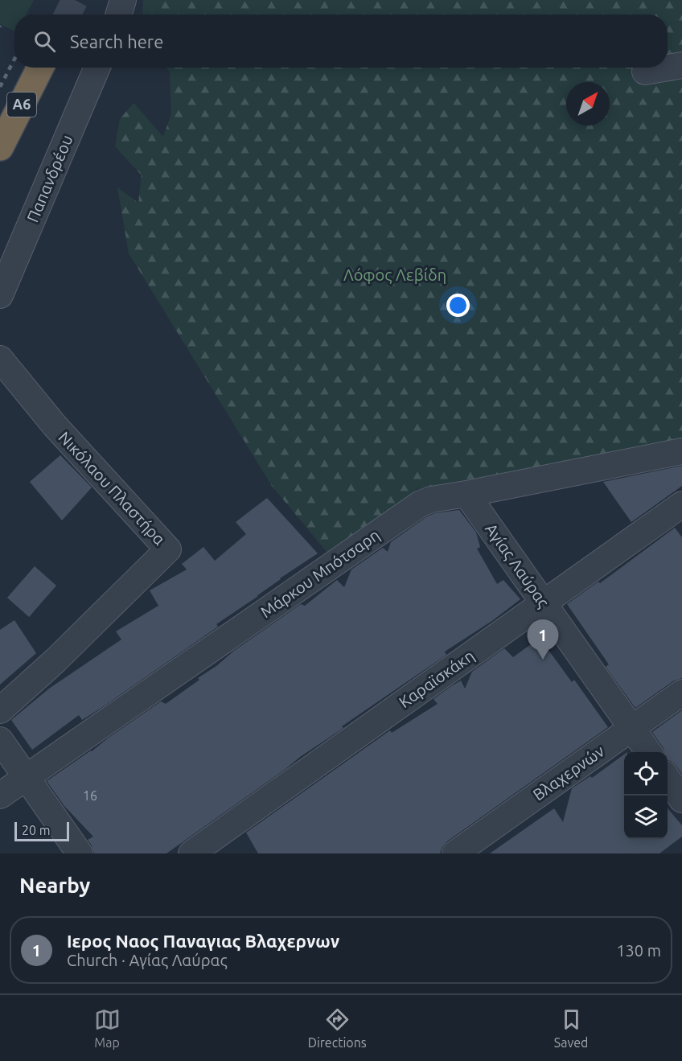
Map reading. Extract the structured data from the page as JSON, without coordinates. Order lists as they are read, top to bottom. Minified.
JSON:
{"streets":{"highway":["Α6"],"street":["Παπανδρέου","Νικόλαου Πλαστήρα","Αγίας Λαύρας","Μάρκου Μπότσαρη","Καραϊσκάκη","Βλαχερνών"]},"crossings":[["Αγίας Λαύρας","Μάρκου Μπότσαρη"],["Αγίας Λαύρας","Καραϊσκάκη"],["Αγίας Λαύρας","Βλαχερνών"]],"parks":["Λόφος Λεβίδη"],"house_numbers":["16"],"scale_bar":"20 m","north":"top right","page":{"search":"Search here","pins":"1","scale":"20 m","heading":"Nearby","list":[{"mark":"1","name":"Ιερος Ναος Παναγιας Βλαχερνων","note":"Church · Αγίας Λαύρας","value":"130 m"}],"nav":["Map","Directions","Saved"]}}
